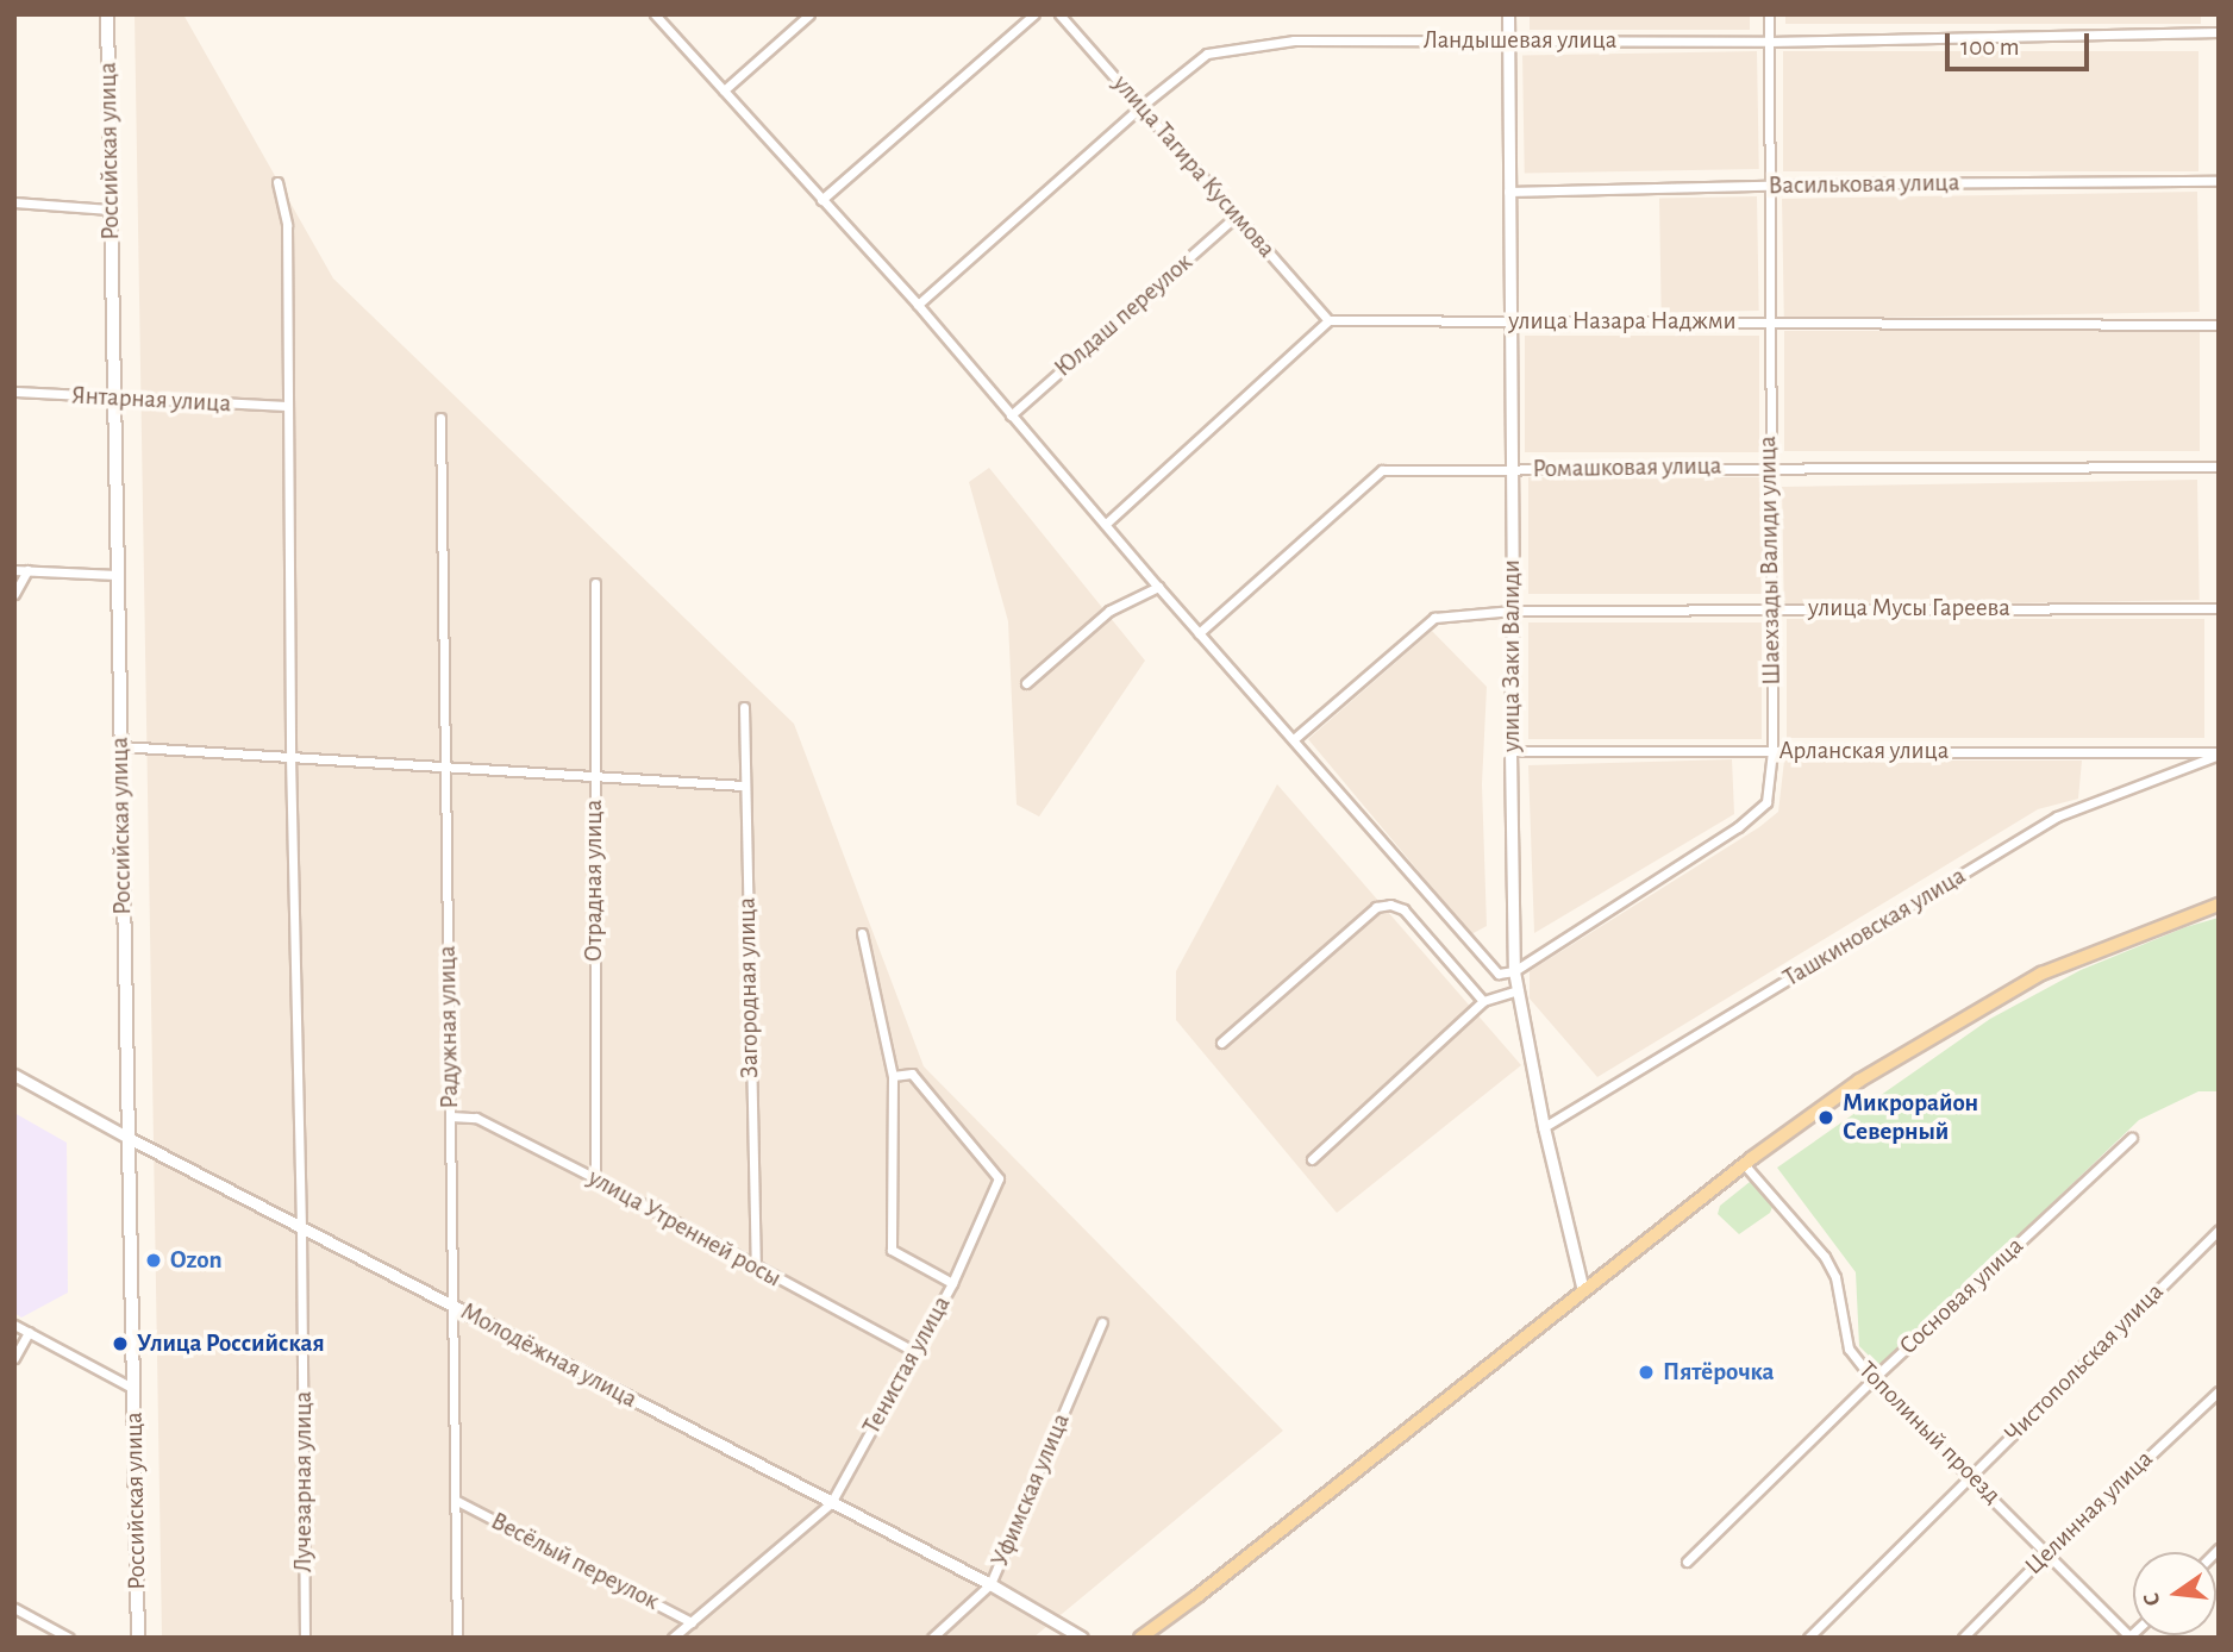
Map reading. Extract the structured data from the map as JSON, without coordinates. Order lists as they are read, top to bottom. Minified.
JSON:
{"streets":{"main road":["Российская улица"],"street":["Ландышевая улица","улица Тагира Кусимова","Васильковая улица","Юлдаш переулок","улица Назара Наджми","Янтарная улица","Ромашковая улица","Шаехзады Валиди улица","улица Мусы Гареева","улица Заки Валиди","Арланская улица","Отрадная улица","Ташкиновская улица","Загородная улица","Радужная улица","улица Утренней росы","Сосновая улица","Молодёжная улица","Чистопольская улица","Тенистая улица","Тополиный проезд","Лучезарная улица","Уфимская улица","Целинная улица","Весёлый переулок"]},"crossings":[["Ландышевая улица","улица Тагира Кусимова"],["Ландышевая улица","Шаехзады Валиди улица"],["Ландышевая улица","улица Заки Валиди"],["Российская улица","Янтарная улица"],["Российская улица","Молодёжная улица"],["улица Тагира Кусимова","Юлдаш переулок"],["улица Тагира Кусимова","улица Назара Наджми"],["Васильковая улица","Шаехзады Валиди улица"],["Васильковая улица","улица Заки Валиди"],["улица Назара Наджми","Шаехзады Валиди улица"],["улица Назара Наджми","улица Заки Валиди"],["Янтарная улица","Лучезарная улица"],["Ромашковая улица","Шаехзады Валиди улица"],["Ромашковая улица","улица Заки Валиди"],["Шаехзады Валиди улица","улица Мусы Гареева"],["Шаехзады Валиди улица","улица Заки Валиди"],["Шаехзады Валиди улица","Арланская улица"],["улица Мусы Гареева","улица Заки Валиди"],["улица Заки Валиди","Арланская улица"],["улица Заки Валиди","Ташкиновская улица"],["Арланская улица","Ташкиновская улица"],["Отрадная улица","улица Утренней росы"],["Загородная улица","улица Утренней росы"],["Радужная улица","улица Утренней росы"],["Радужная улица","Молодёжная улица"],["Радужная улица","Весёлый переулок"],["улица Утренней росы","Тенистая улица"],["Сосновая улица","Тополиный проезд"],["Молодёжная улица","Тенистая улица"],["Молодёжная улица","Лучезарная улица"],["Молодёжная улица","Уфимская улица"],["Чистопольская улица","Тополиный проезд"],["Тенистая улица","Весёлый переулок"],["Тополиный проезд","Целинная улица"]],"places":["Микрорайон Северный","Ozon","Улица Российская","Пятёрочка"],"scale_bar":"100 m","north":"left"}
